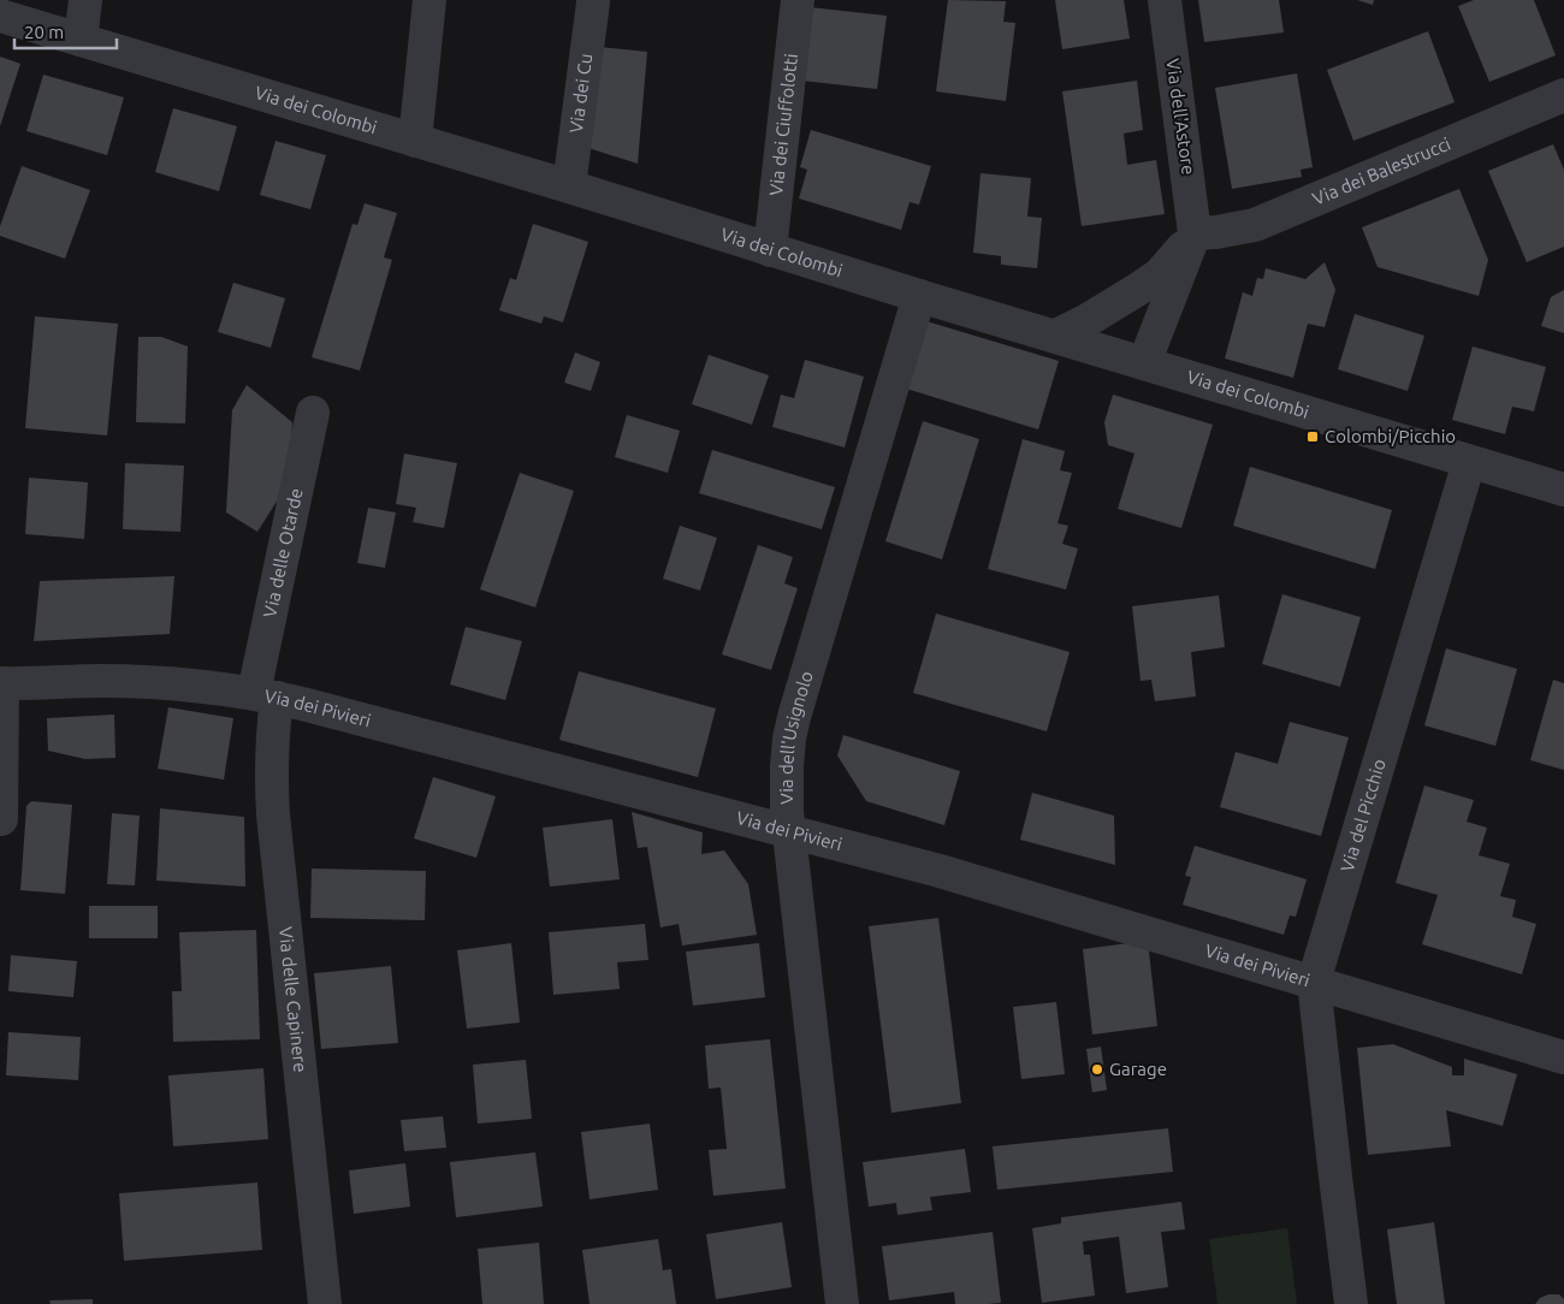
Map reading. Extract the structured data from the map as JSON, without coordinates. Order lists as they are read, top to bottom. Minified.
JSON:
{"streets":{"street":["Via dei Cu","Via dei Colombi","Via dell'Astore","Via dei Ciuffolotti","Via dei Balestrucci","Via delle Otarde","Via dei Pivieri","Via dell'Usignolo","Via del Picchio","Via delle Capinere"]},"crossings":[["Via dei Cu","Via dei Colombi"],["Via dei Colombi","Via dei Ciuffolotti"],["Via dei Colombi","Via dell'Usignolo"],["Via dei Colombi","Via del Picchio"],["Via dell'Astore","Via dei Balestrucci"],["Via delle Otarde","Via dei Pivieri"],["Via delle Otarde","Via delle Capinere"],["Via dei Pivieri","Via dell'Usignolo"],["Via dei Pivieri","Via del Picchio"],["Via dei Pivieri","Via delle Capinere"]],"places":{"transit":["Colombi/Picchio"],"other":["Garage"]},"scale_bar":"20 m"}
